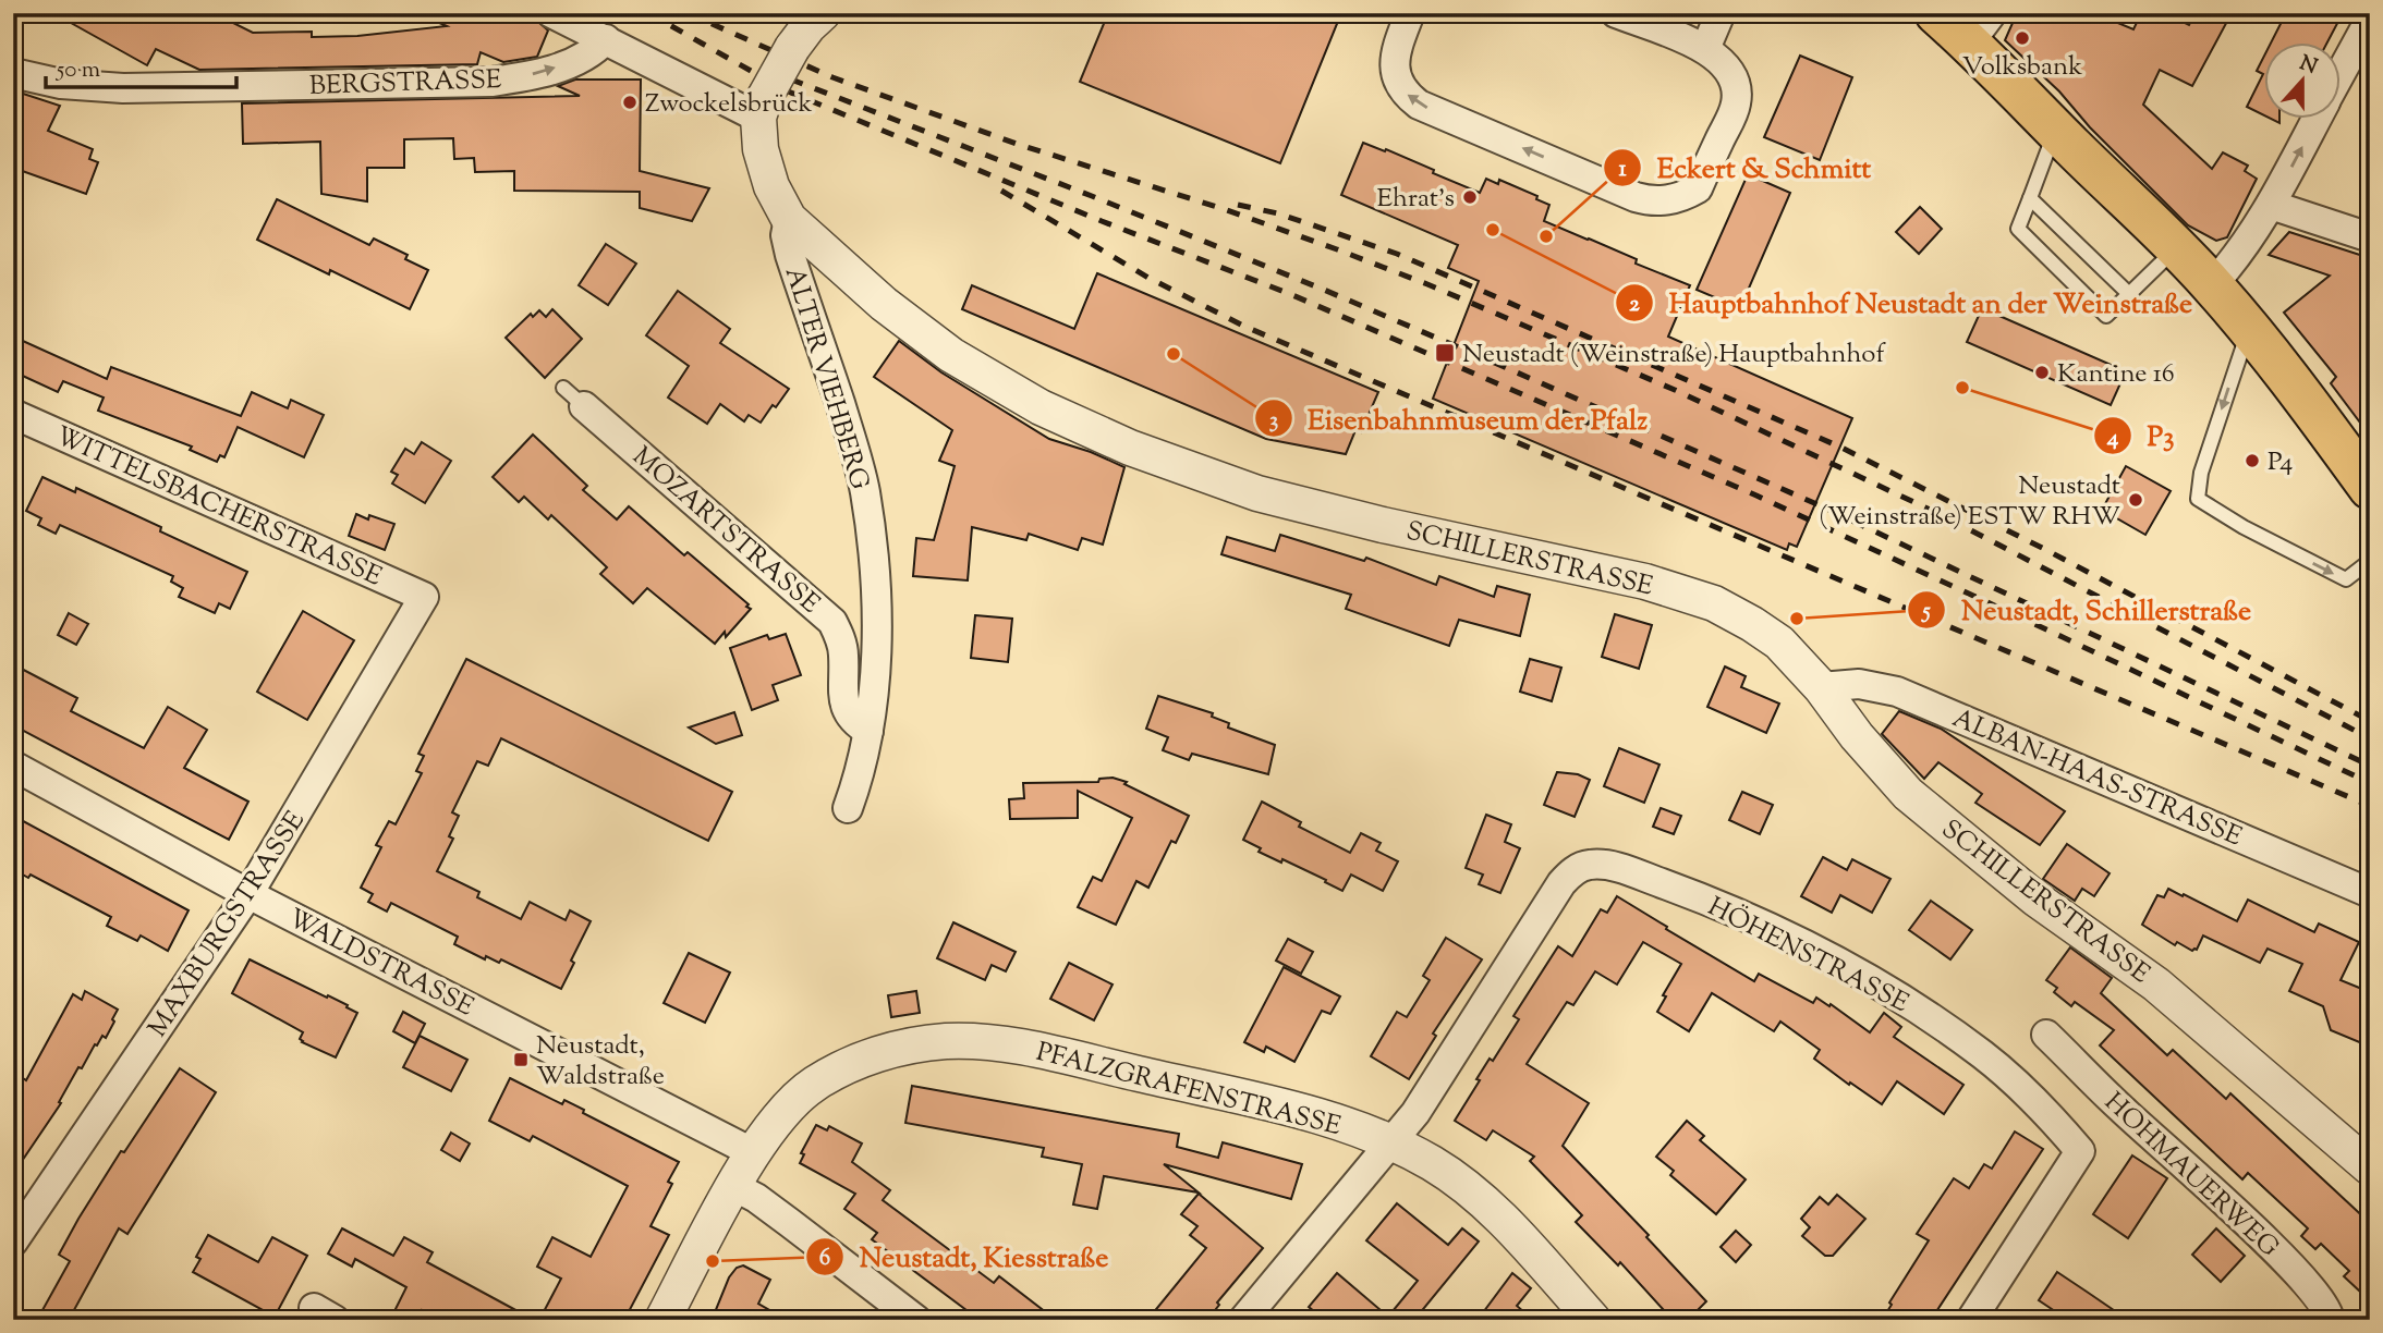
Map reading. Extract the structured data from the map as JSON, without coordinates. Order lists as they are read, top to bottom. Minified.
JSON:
{"streets":{"street":["BERGSTRASSE","ALTER VIEHBERG","WITTELSBACHERSTRASSE","MOZARTSTRASSE","SCHILLERSTRASSE","ALBAN-HAAS-STRASSE","MAXBURGSTRASSE","HÖHENSTRASSE","WALDSTRASSE","PFALZGRAFENSTRASSE","HOHMAUERWEG"]},"crossings":[["ALTER VIEHBERG","MOZARTSTRASSE"],["ALTER VIEHBERG","SCHILLERSTRASSE"],["WITTELSBACHERSTRASSE","MAXBURGSTRASSE"],["SCHILLERSTRASSE","ALBAN-HAAS-STRASSE"],["MAXBURGSTRASSE","WALDSTRASSE"],["HÖHENSTRASSE","PFALZGRAFENSTRASSE"],["WALDSTRASSE","PFALZGRAFENSTRASSE"]],"one_way":["BERGSTRASSE"],"places":{"other":["Volksbank","Zwockelsbrück","Ehrat's","Hauptbahnhof Neustadt an der Weinstraße","Eckert & Schmitt","Eisenbahnmuseum der Pfalz","Kantine 16","P3","P4","Neustadt (Weinstraße) ESTW RHW","Neustadt, Schillerstraße","Neustadt, Kiesstraße"],"transit":["Neustadt (Weinstraße) Hauptbahnhof","Neustadt, Waldstraße"]},"scale_bar":"50 m","north":"top"}
